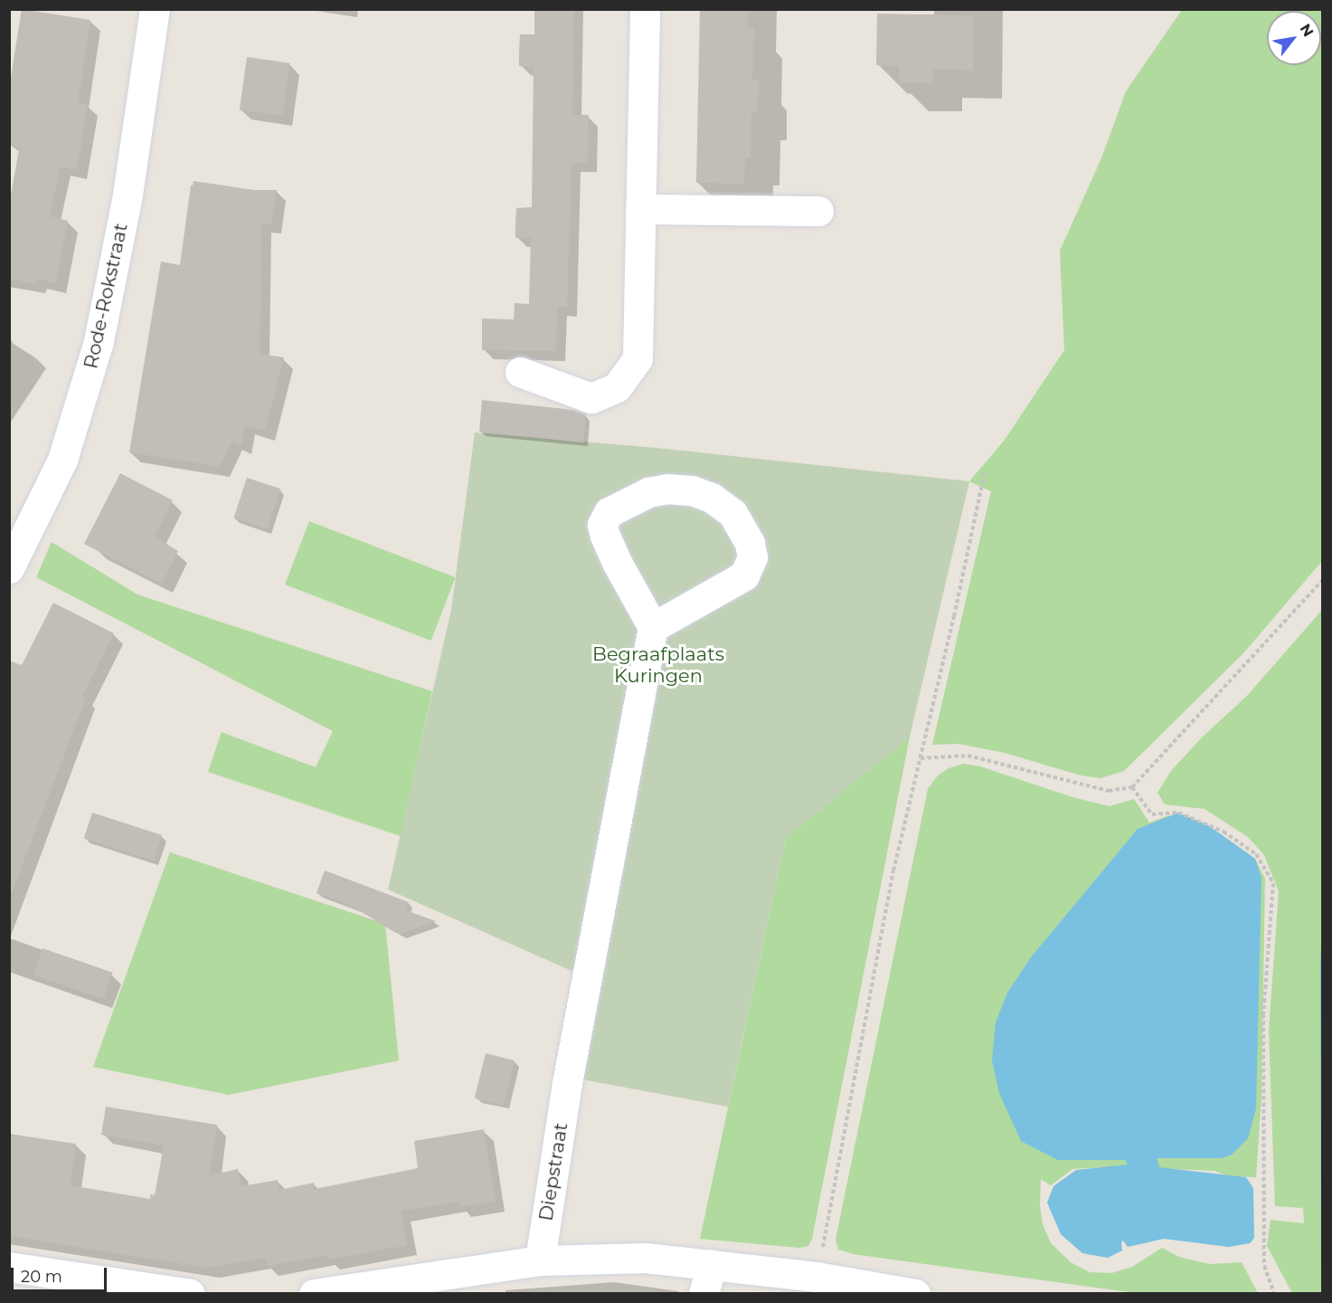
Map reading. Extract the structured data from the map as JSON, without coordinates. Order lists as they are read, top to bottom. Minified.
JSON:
{"streets":{"street":["Rode-Rokstraat","Diepstraat"]},"parks":["Begraafplaats Kuringen"],"scale_bar":"20 m","north":"top right"}
